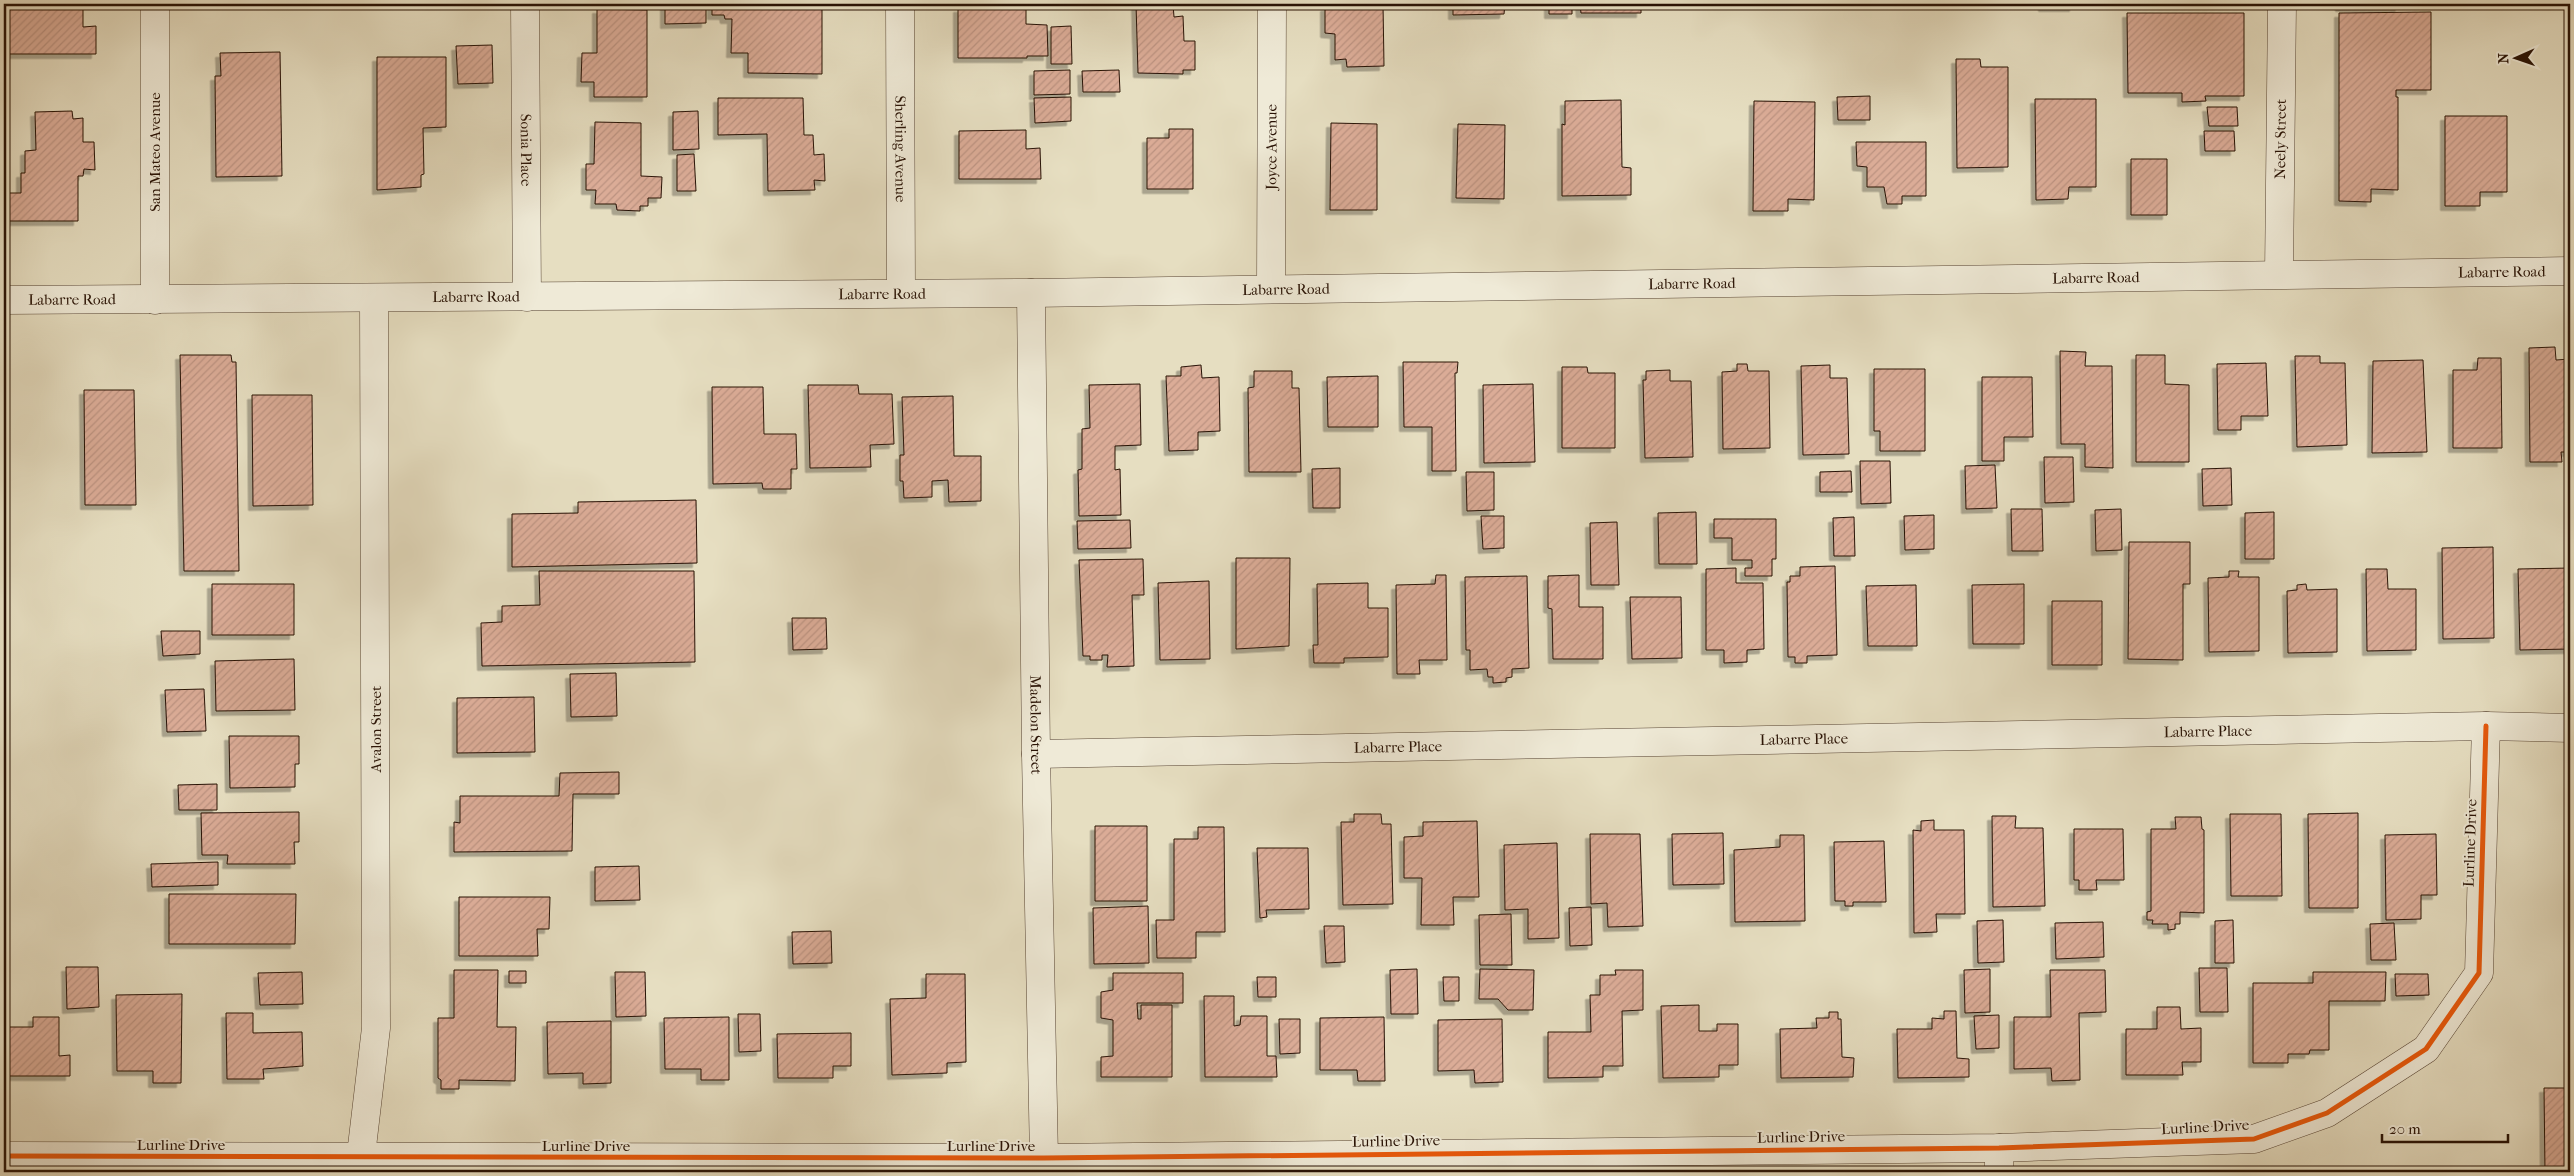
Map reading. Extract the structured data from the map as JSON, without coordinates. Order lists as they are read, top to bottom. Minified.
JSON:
{"streets":{"street":["Neely Street","Joyce Avenue","Sherling Avenue","Sonia Place","San Mateo Avenue","Labarre Road","Madelon Street","Avalon Street","Labarre Place","Lurline Drive"]},"crossings":[["Neely Street","Labarre Road"],["Joyce Avenue","Labarre Road"],["Sherling Avenue","Labarre Road"],["Sonia Place","Labarre Road"],["San Mateo Avenue","Labarre Road"],["Labarre Road","Madelon Street"],["Labarre Road","Avalon Street"],["Madelon Street","Labarre Place"],["Madelon Street","Lurline Drive"],["Avalon Street","Lurline Drive"],["Labarre Place","Lurline Drive"]],"scale_bar":"20 m","north":"left"}
